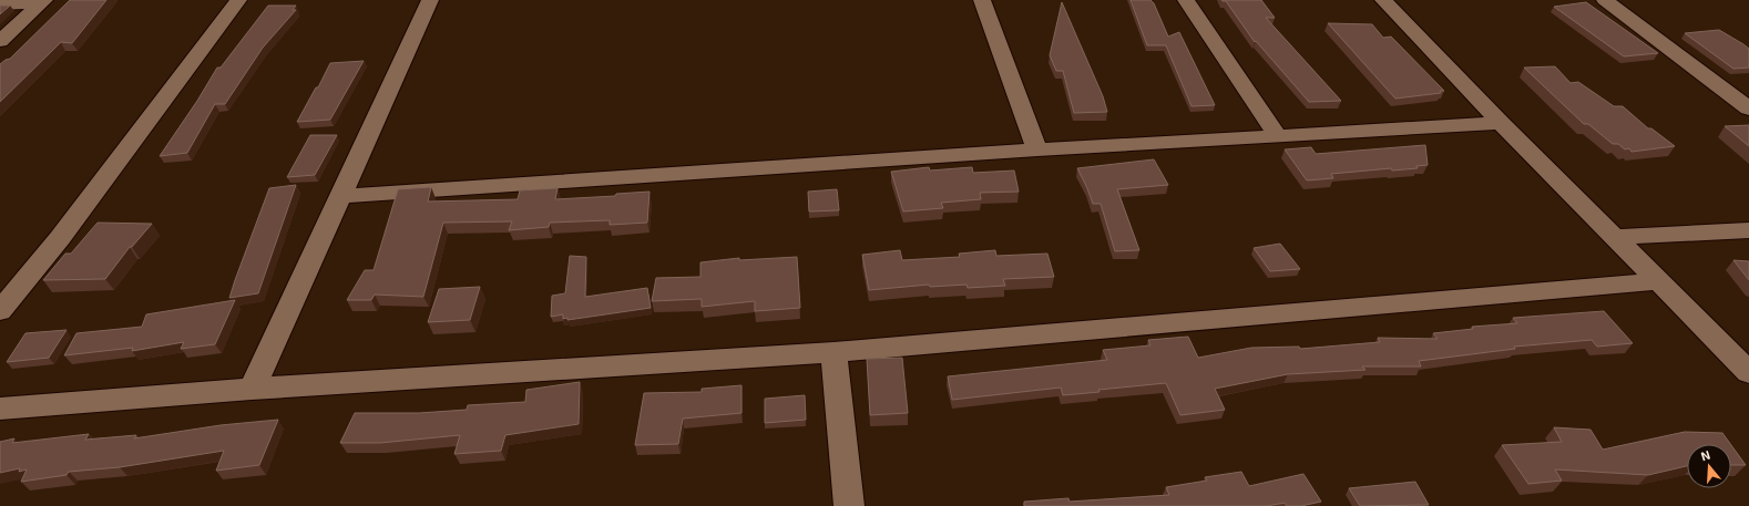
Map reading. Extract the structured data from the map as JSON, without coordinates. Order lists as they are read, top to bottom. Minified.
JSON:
{"north":"top"}
